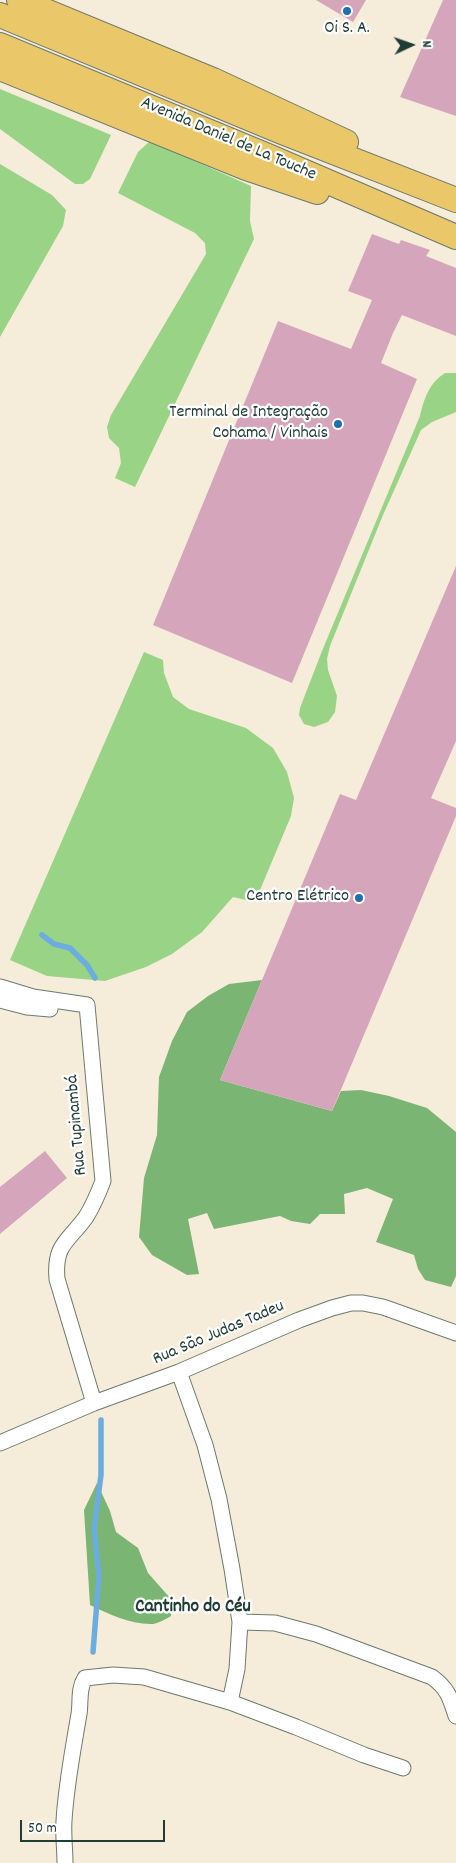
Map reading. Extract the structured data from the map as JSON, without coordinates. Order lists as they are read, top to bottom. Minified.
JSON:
{"streets":{"main road":["Avenida Daniel de La Touche"],"street":["Rua Tupinambá","Rua São Judas Tadeu"]},"crossings":[["Rua Tupinambá","Rua São Judas Tadeu"]],"districts":["Cantinho do Céu"],"places":["Oi S. A.","Terminal de Integração Cohama / Vinhais","Centro Elétrico"],"scale_bar":"50 m","north":"right"}
